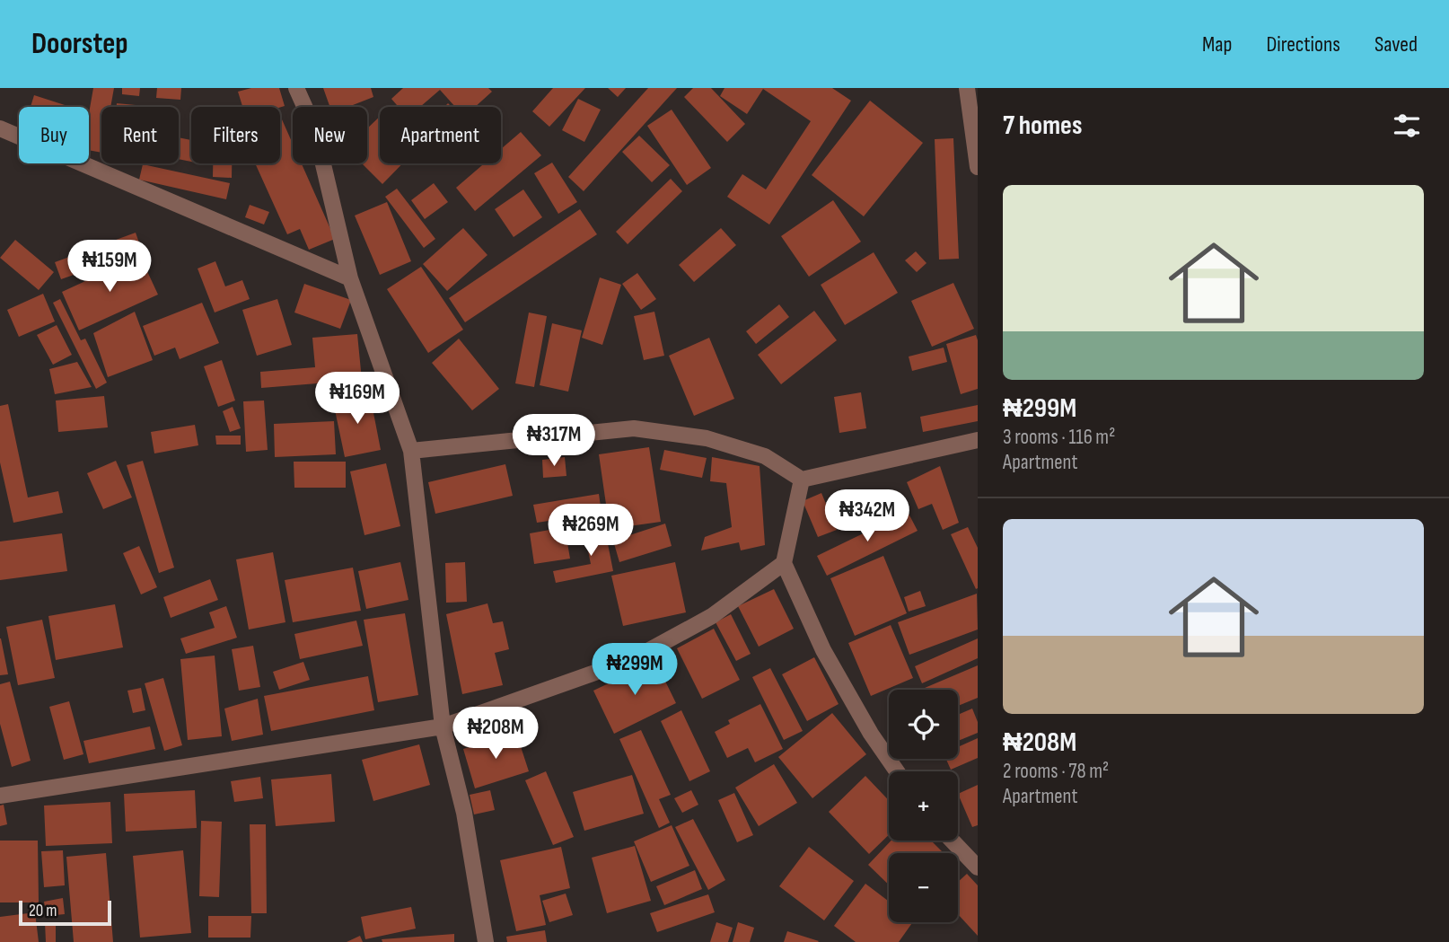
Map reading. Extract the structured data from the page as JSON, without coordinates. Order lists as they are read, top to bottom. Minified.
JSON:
{"scale_bar":"20 m","page":{"header":"Doorstep","nav":["Map","Directions","Saved"],"heading":"7 homes","chip":["Buy","Rent","Filters","New","Apartment"],"list":[{"name":"₦299M","note":"3 rooms · 116 m² · Apartment"},{"name":"₦208M","note":"2 rooms · 78 m² · Apartment"}],"price":["₦159M","₦169M","₦317M","₦342M","₦269M","₦299M","₦208M"],"map_buttons":["+","−"],"scale":"20 m"}}
